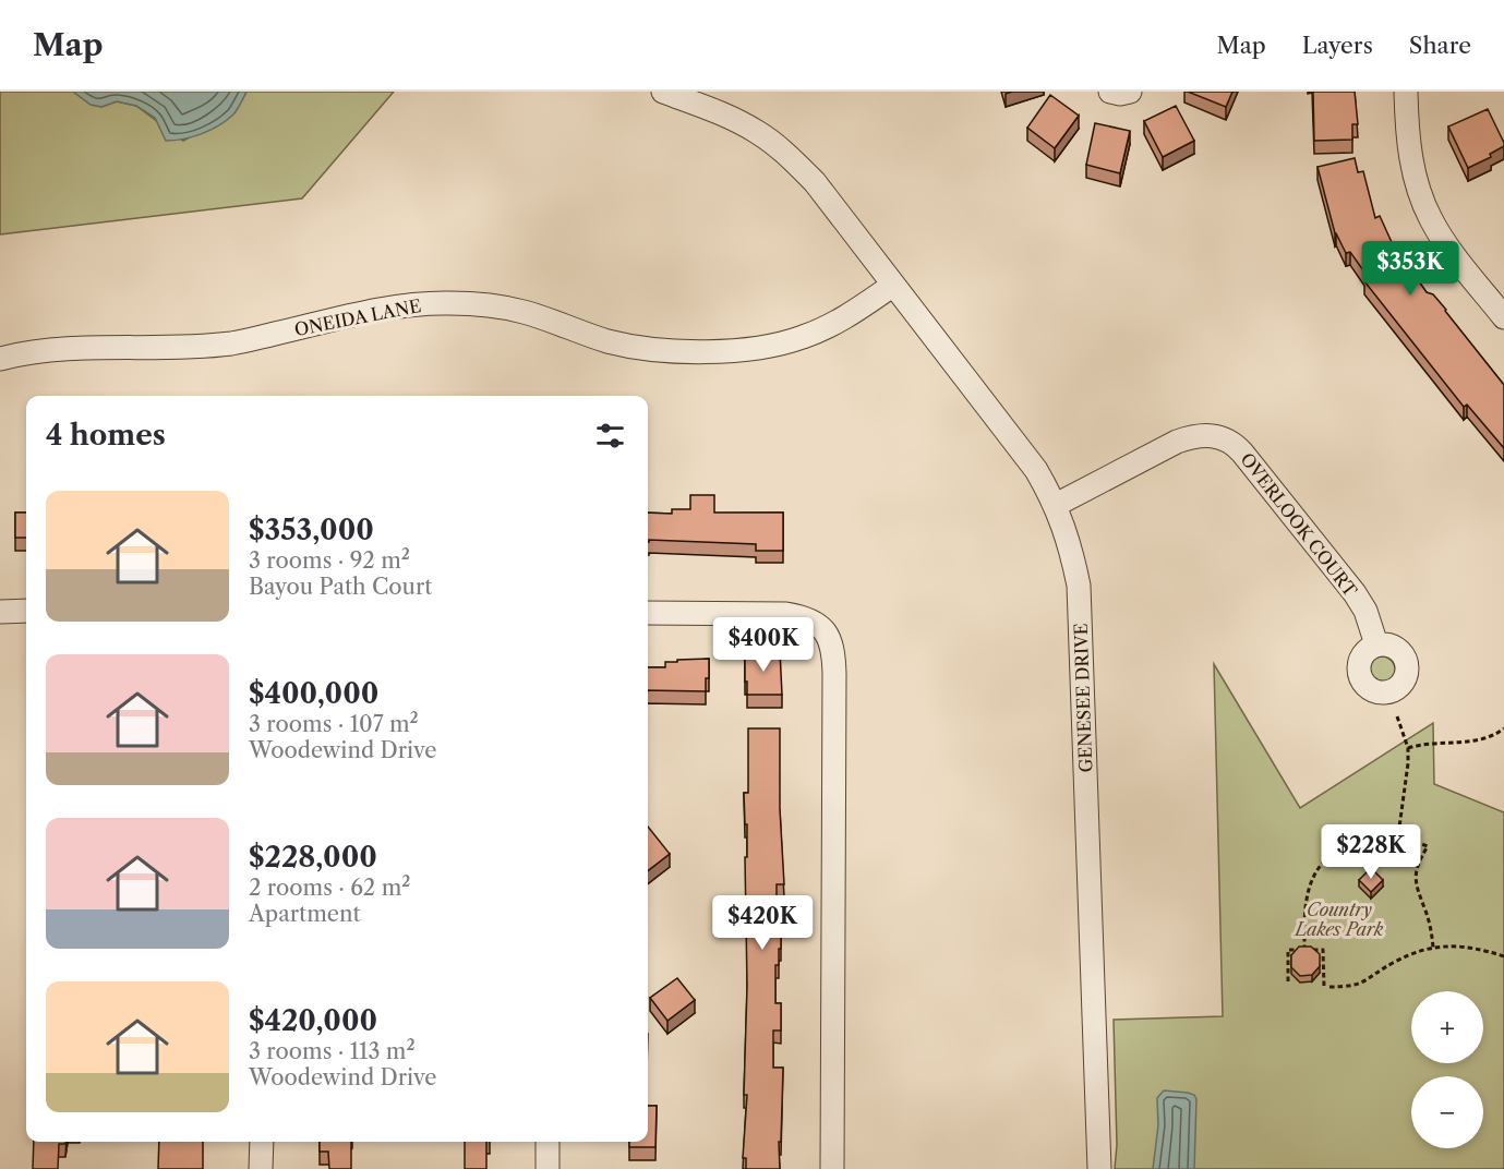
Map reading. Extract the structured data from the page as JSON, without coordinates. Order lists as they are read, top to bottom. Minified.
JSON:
{"streets":{"street":["ONEIDA LANE","OVERLOOK COURT","GENESEE DRIVE"]},"crossings":[["ONEIDA LANE","GENESEE DRIVE"],["OVERLOOK COURT","GENESEE DRIVE"]],"parks":["Country Lakes Park"],"page":{"header":"Map","nav":["Map","Layers","Share"],"price":["$353K","$400K","$228K","$420K"],"heading":"4 homes","list":[{"name":"$353,000","note":"3 rooms · 92 m² · Bayou Path Court"},{"name":"$400,000","note":"3 rooms · 107 m² · Woodewind Drive"},{"name":"$228,000","note":"2 rooms · 62 m² · Apartment"},{"name":"$420,000","note":"3 rooms · 113 m² · Woodewind Drive"}],"map_buttons":["+","−"]}}
